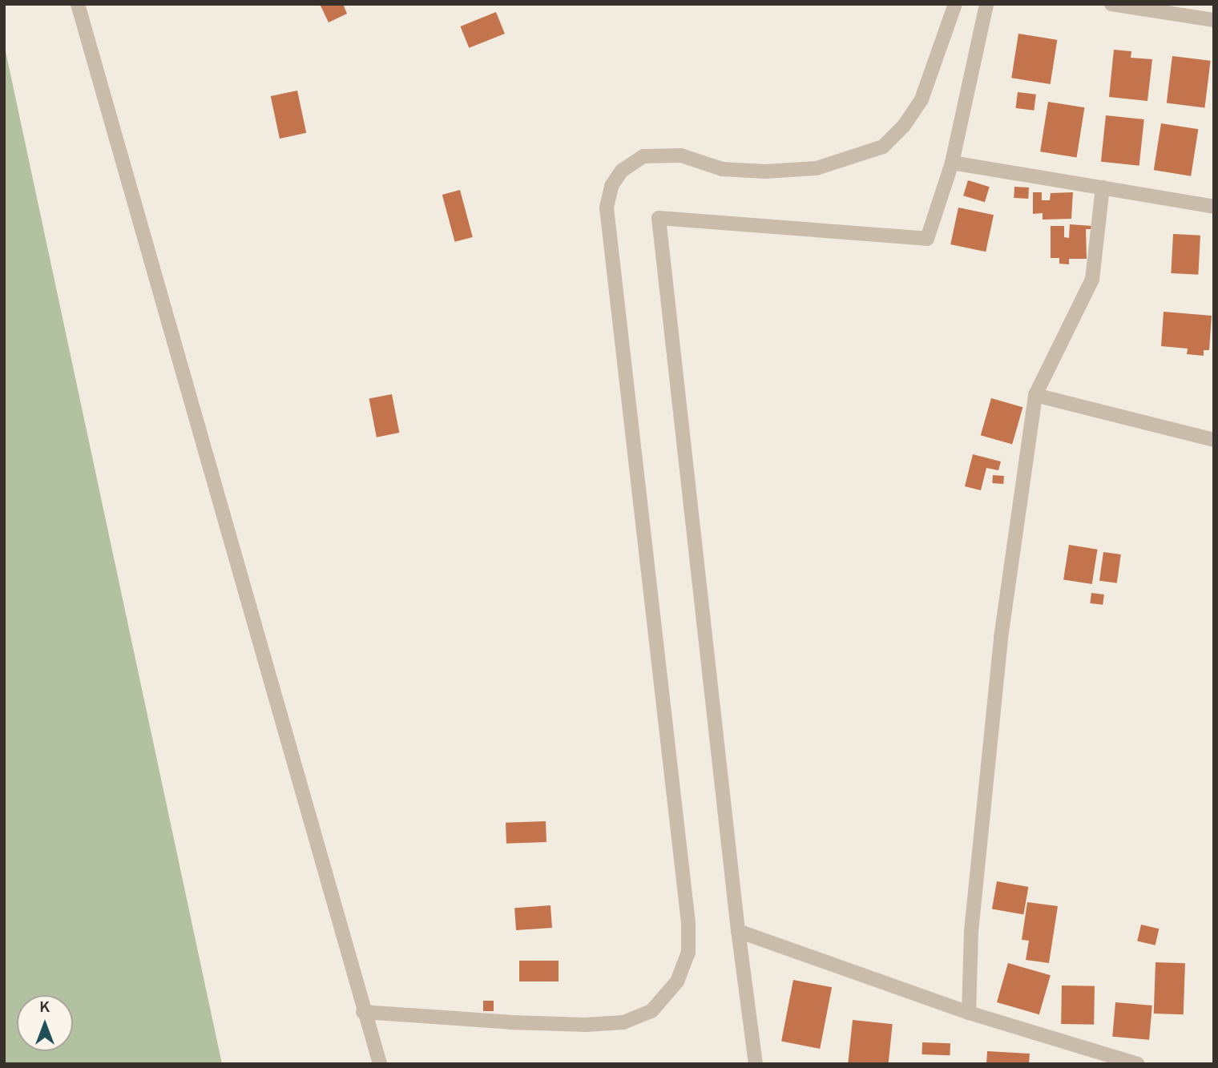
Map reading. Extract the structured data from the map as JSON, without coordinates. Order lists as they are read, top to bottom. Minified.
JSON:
{"north":"top"}
